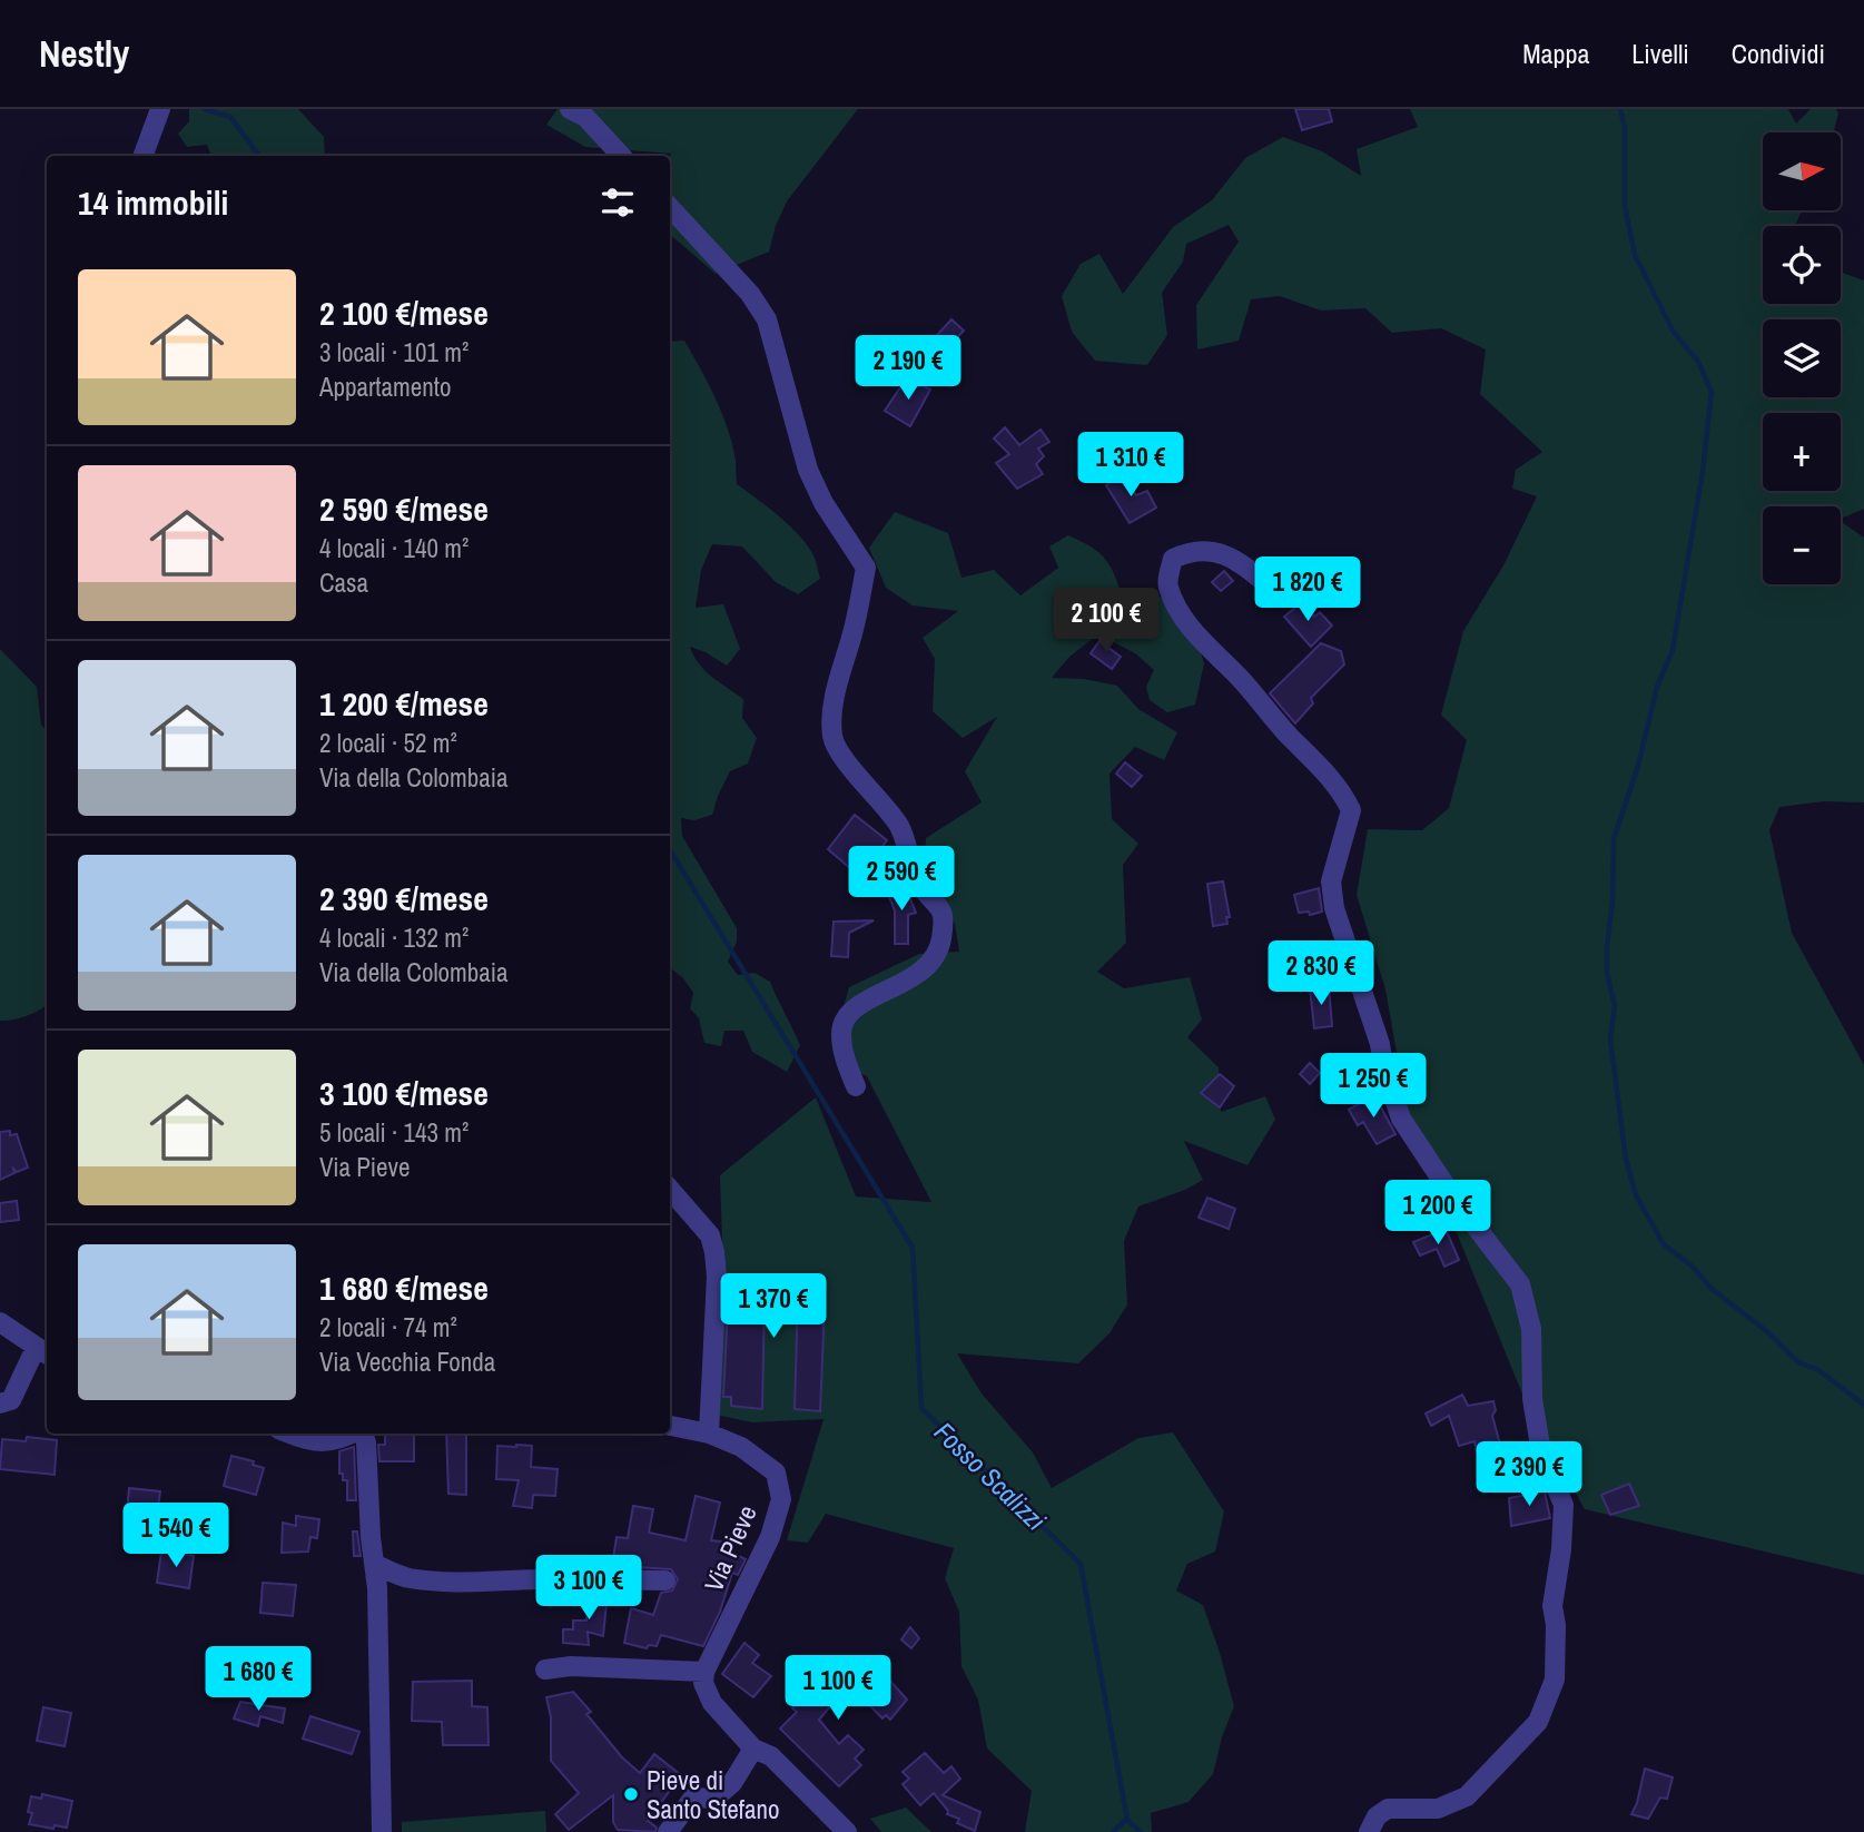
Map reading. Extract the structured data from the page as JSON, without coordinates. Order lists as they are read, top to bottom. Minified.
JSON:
{"streets":{"street":["Via Pieve"]},"water":["Fosso Scalizzi"],"places":["Pieve di Santo Stefano"],"north":"right","page":{"header":"Nestly","nav":["Mappa","Livelli","Condividi"],"map_buttons":["+","−"],"heading":"14 immobili","list":[{"name":"2 100 €/mese","note":"3 locali · 101 m² · Appartamento"},{"name":"2 590 €/mese","note":"4 locali · 140 m² · Casa"},{"name":"1 200 €/mese","note":"2 locali · 52 m² · Via della Colombaia"},{"name":"2 390 €/mese","note":"4 locali · 132 m² · Via della Colombaia"},{"name":"3 100 €/mese","note":"5 locali · 143 m² · Via Pieve"},{"name":"1 680 €/mese","note":"2 locali · 74 m² · Via Vecchia Fonda"}],"price":["2 190 €","1 310 €","1 820 €","2 100 €","2 590 €","2 830 €","1 250 €","1 200 €","1 370 €","2 390 €","1 540 €","3 100 €","1 680 €","1 100 €"]}}
